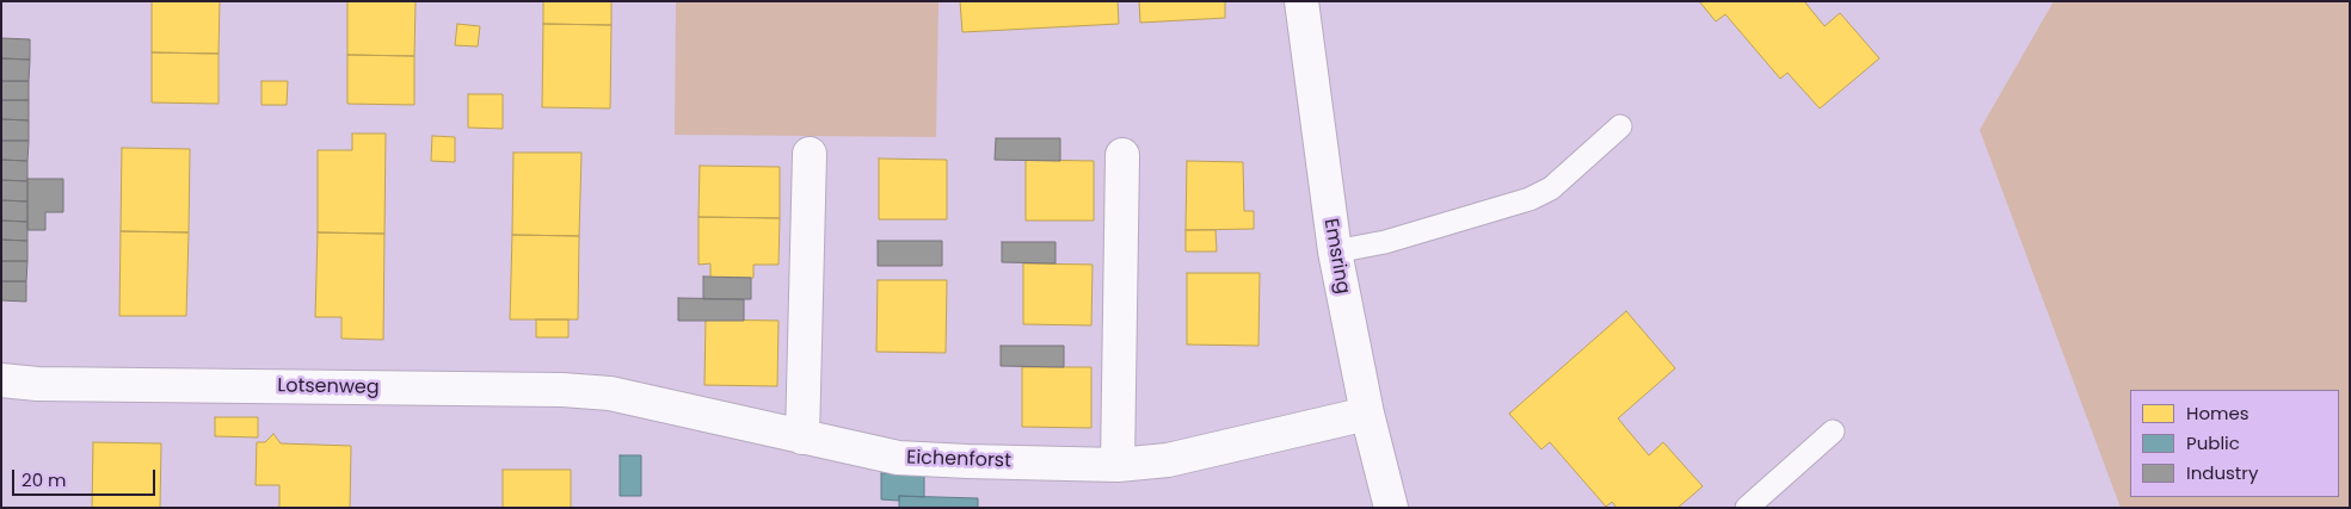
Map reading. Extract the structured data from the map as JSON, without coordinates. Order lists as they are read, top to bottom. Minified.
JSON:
{"streets":{"street":["Emsring","Lotsenweg","Eichenforst"]},"crossings":[["Emsring","Eichenforst"],["Lotsenweg","Eichenforst"]],"legend":["Homes","Public","Industry"],"scale_bar":"20 m"}
